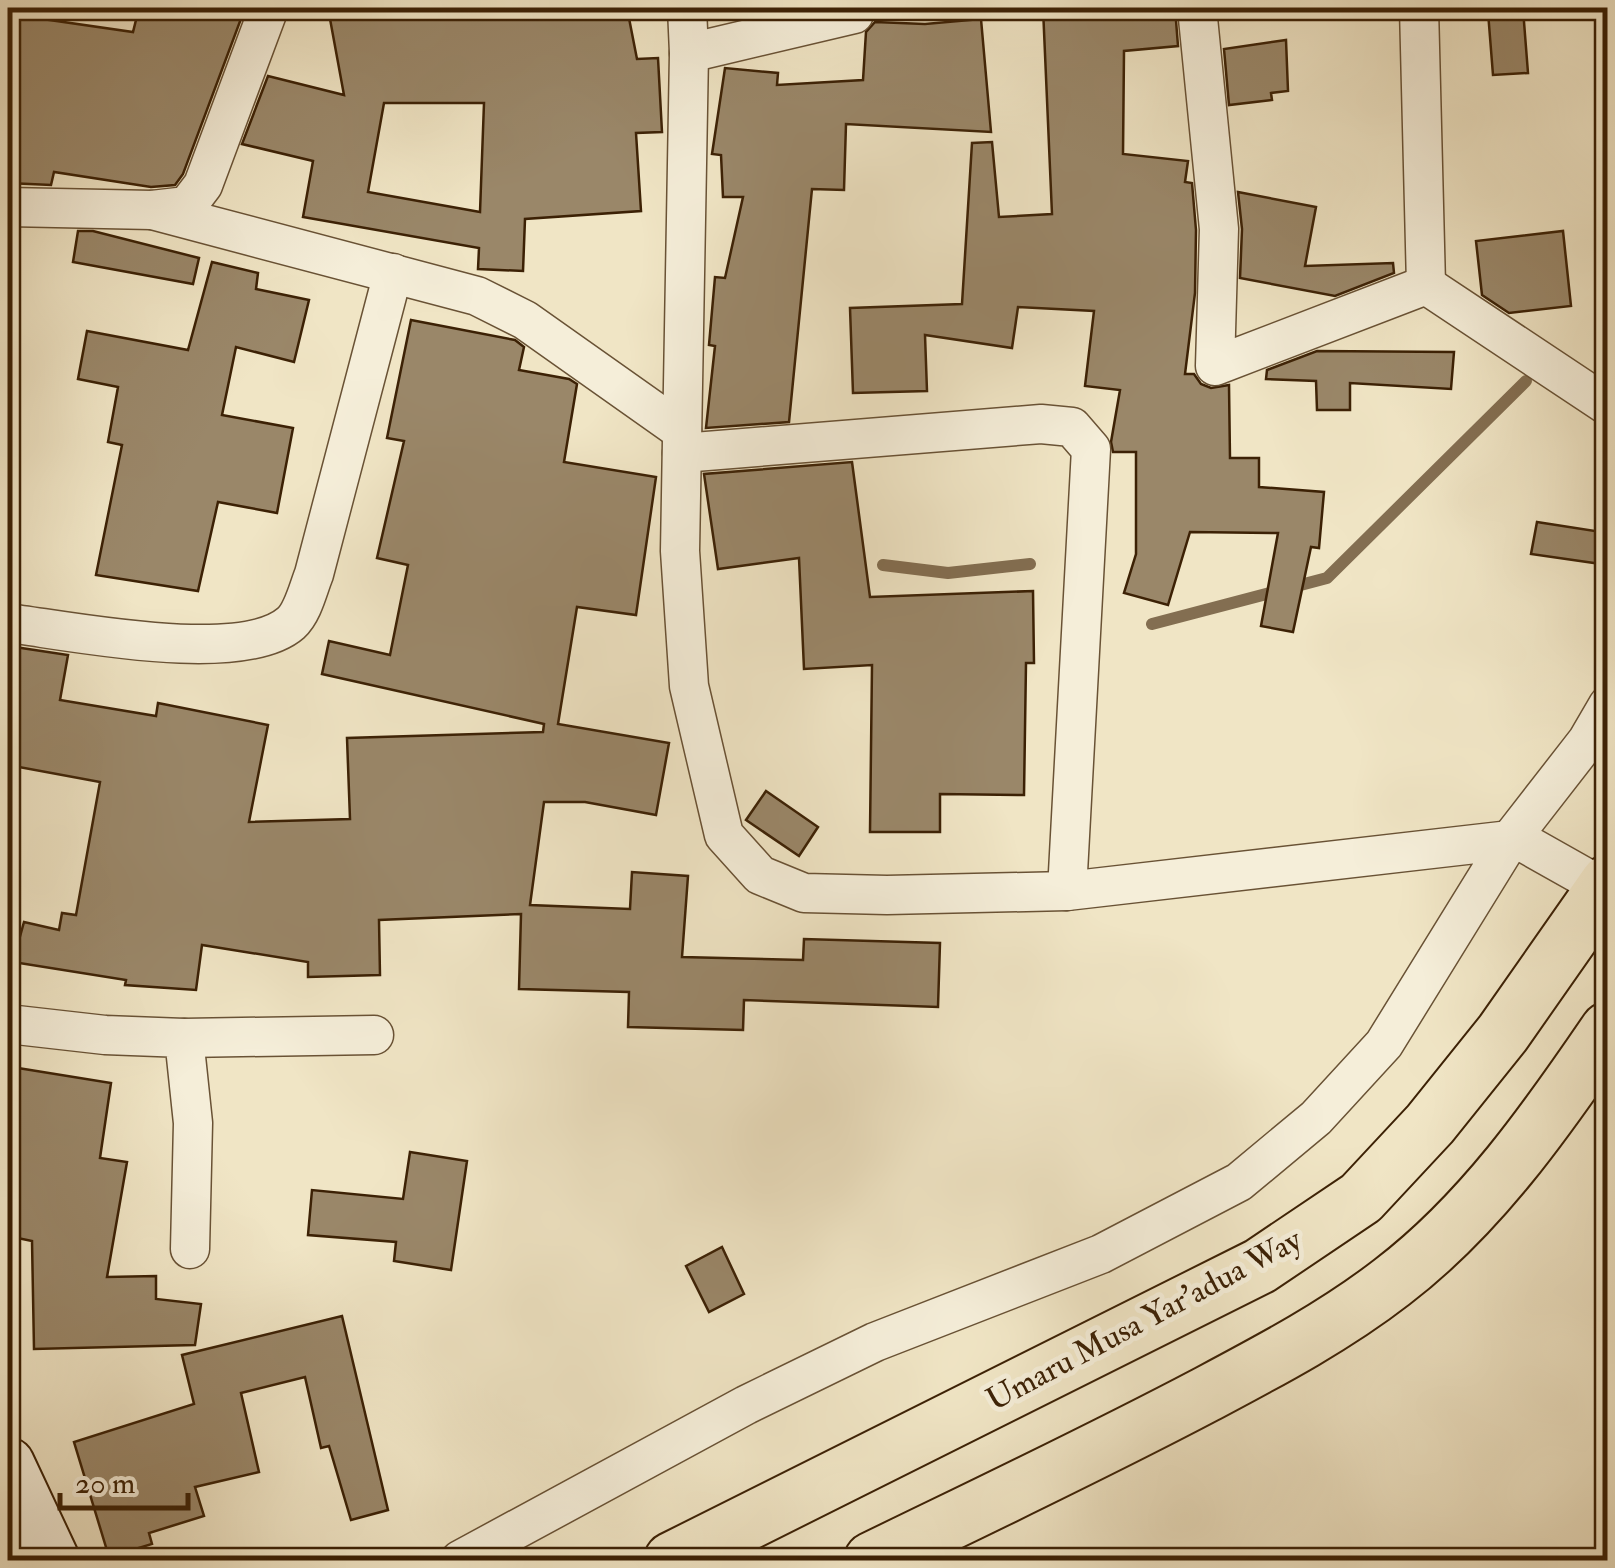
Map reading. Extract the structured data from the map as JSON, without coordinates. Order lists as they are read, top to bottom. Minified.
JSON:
{"streets":{"main road":["Umaru Musa Yar'adua Way"]},"scale_bar":"20 m"}
